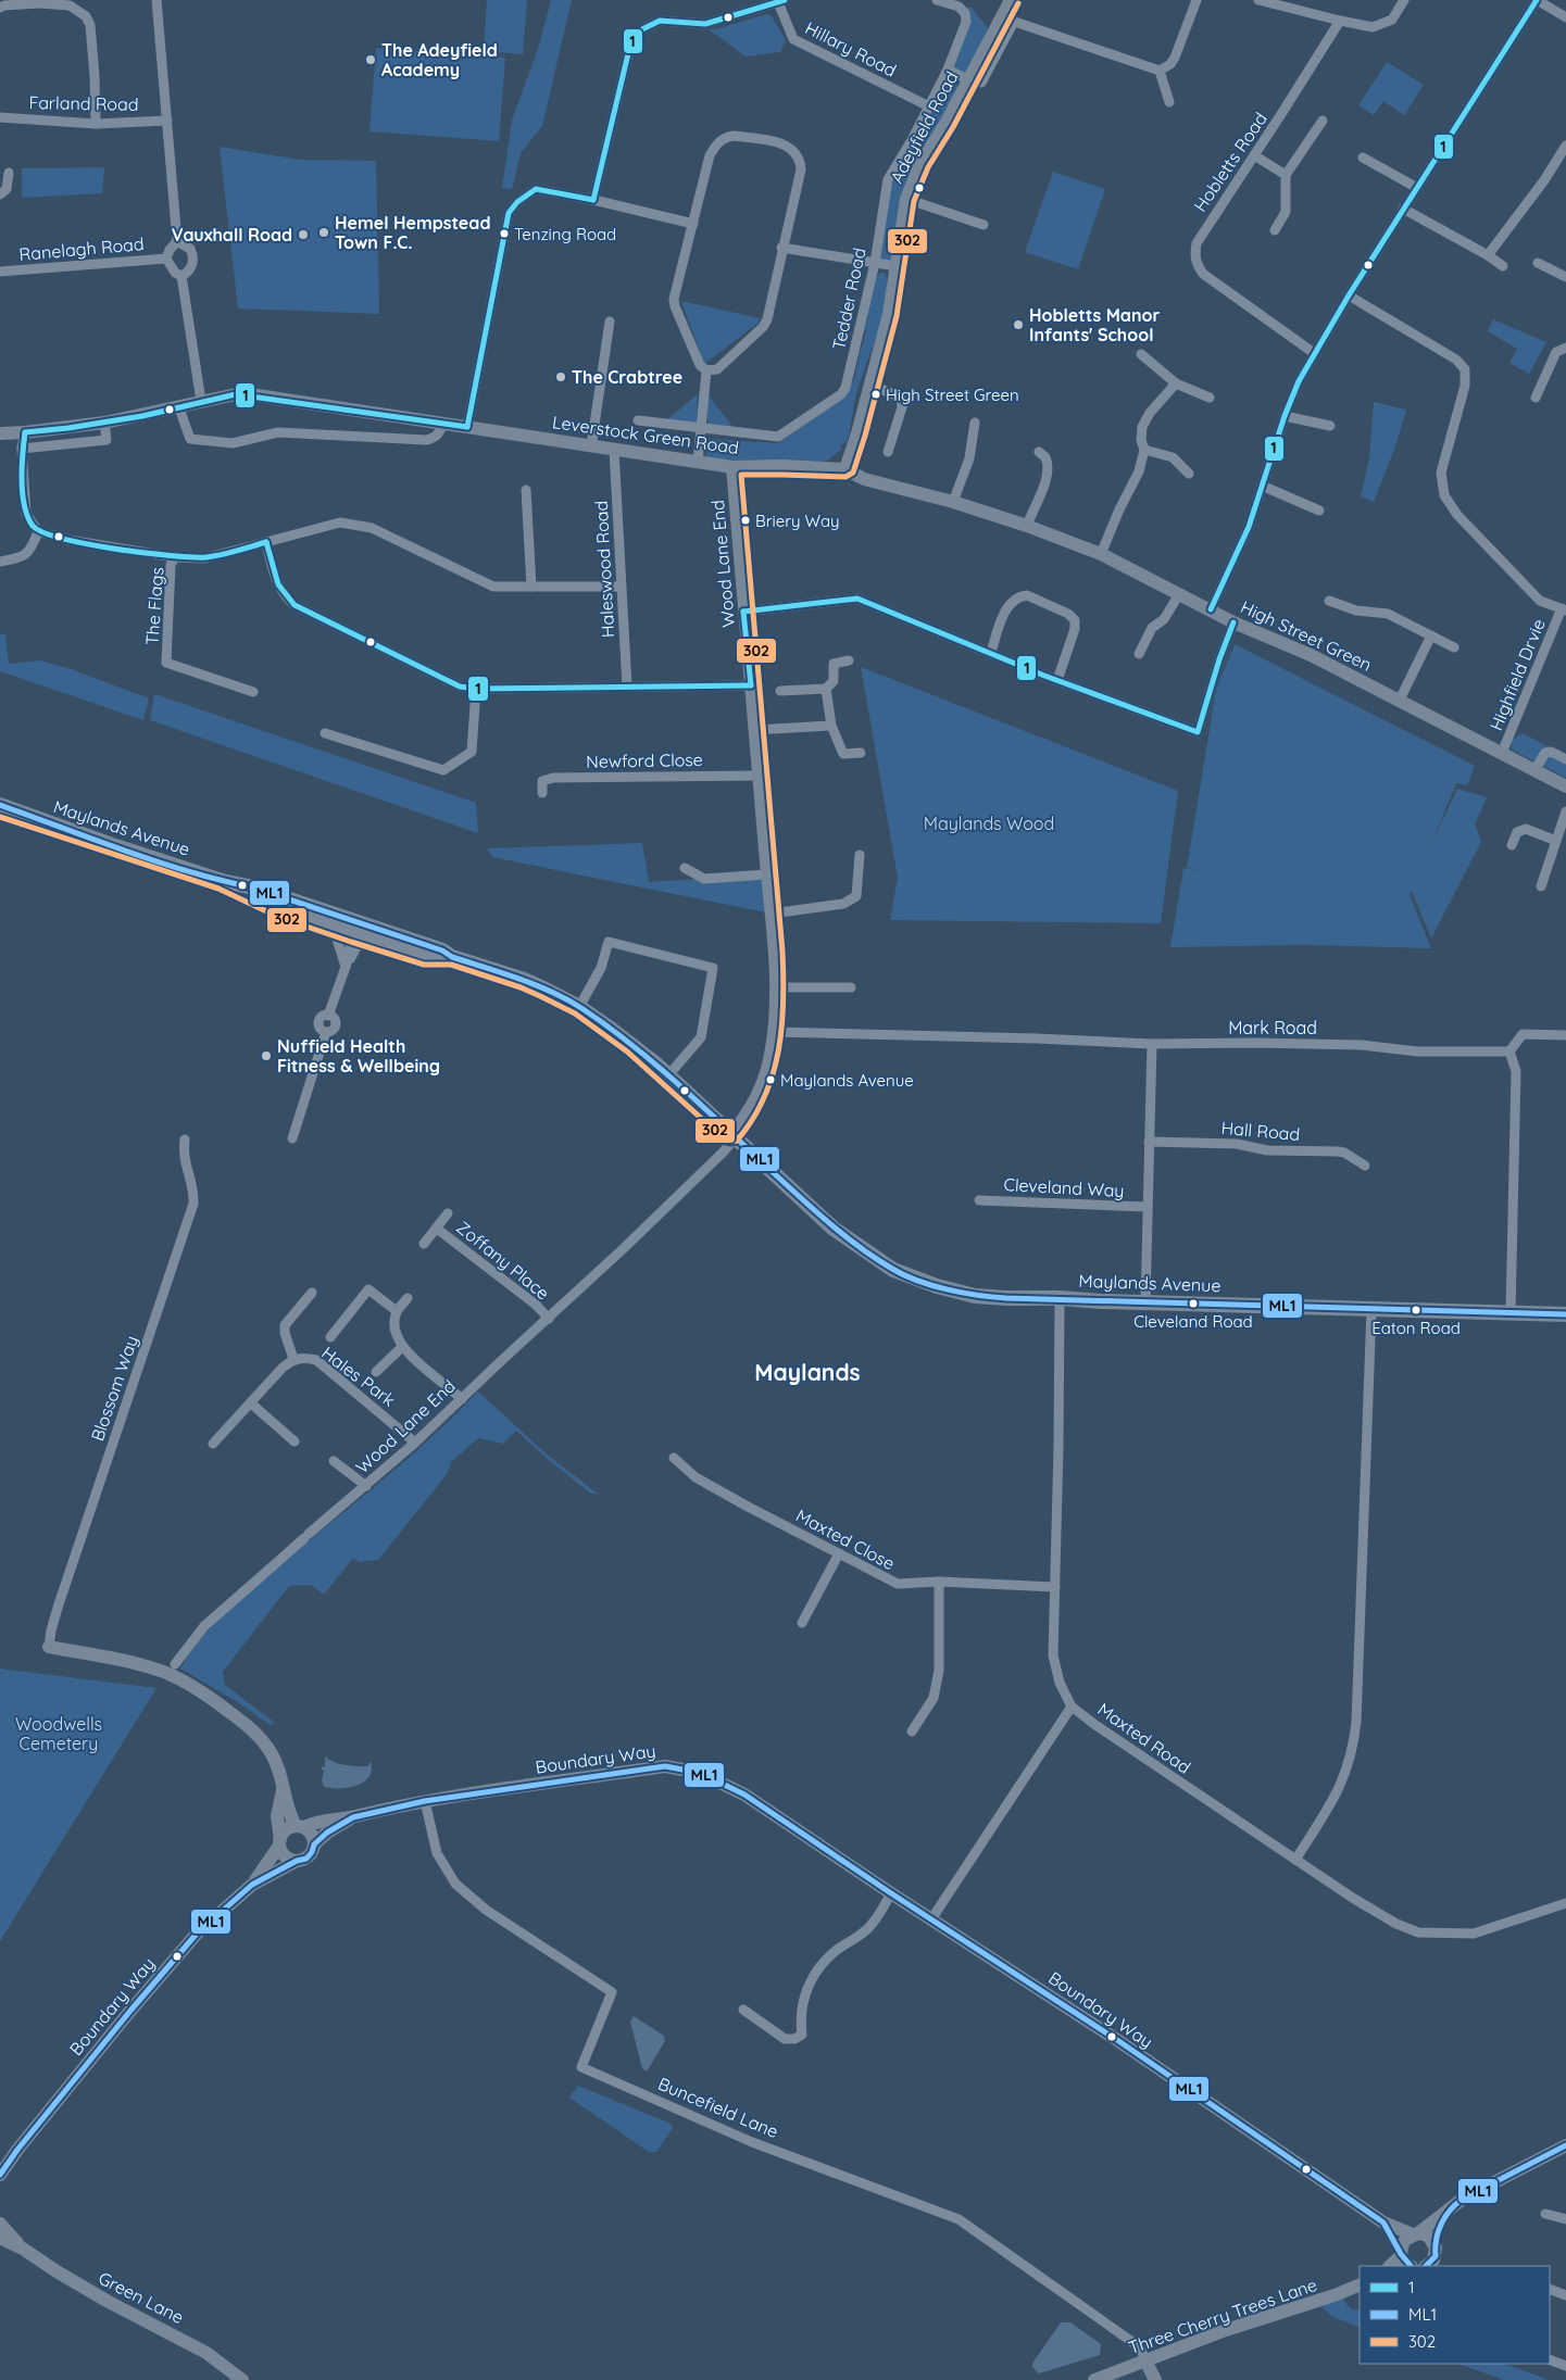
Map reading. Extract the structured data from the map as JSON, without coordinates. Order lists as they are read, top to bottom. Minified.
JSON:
{"streets":{"main road":["Maylands Avenue"],"street":["Hillary Road","Farland Road","Adeyfield Road","Hobletts Road","Ranelagh Road","Tedder Road","Leverstock Green Road","Wood Lane End","Haleswood Road","The Flags","High Street Green","Highfield Drvie","Newford Close","Mark Road","Hall Road","Cleveland Way","Zoffany Place","Hales Park","Blossom Way","Maxted Close","Maxted Road","Boundary Way","Buncefield Lane","Green Lane","Three Cherry Trees Lane"]},"crossings":[["Hillary Road","Tedder Road"],["Adeyfield Road","Leverstock Green Road"],["Adeyfield Road","High Street Green"],["Leverstock Green Road","Wood Lane End"],["Leverstock Green Road","Haleswood Road"],["Leverstock Green Road","High Street Green"],["Wood Lane End","Newford Close"],["Wood Lane End","Maylands Avenue"],["Wood Lane End","Mark Road"],["Wood Lane End","Zoffany Place"],["Wood Lane End","Hales Park"],["High Street Green","Highfield Drvie"],["Maylands Avenue","Maxted Road"],["Maxted Close","Maxted Road"],["Boundary Way","Buncefield Lane"],["Buncefield Lane","Three Cherry Trees Lane"]],"districts":["Maylands"],"parks":["Maylands Wood","Woodwells Cemetery"],"places":["The Adeyfield Academy","Hemel Hempstead Town F.C.","Tenzing Road","Vauxhall Road","Hobletts Manor Infants' School","The Crabtree","High Street Green","Briery Way","Nuffield Health Fitness & Wellbeing","Maylands Avenue","Cleveland Road","Eaton Road"],"lines":["transit line 1","transit line 302","transit line ML1"],"legend":["1","ML1","302"]}
